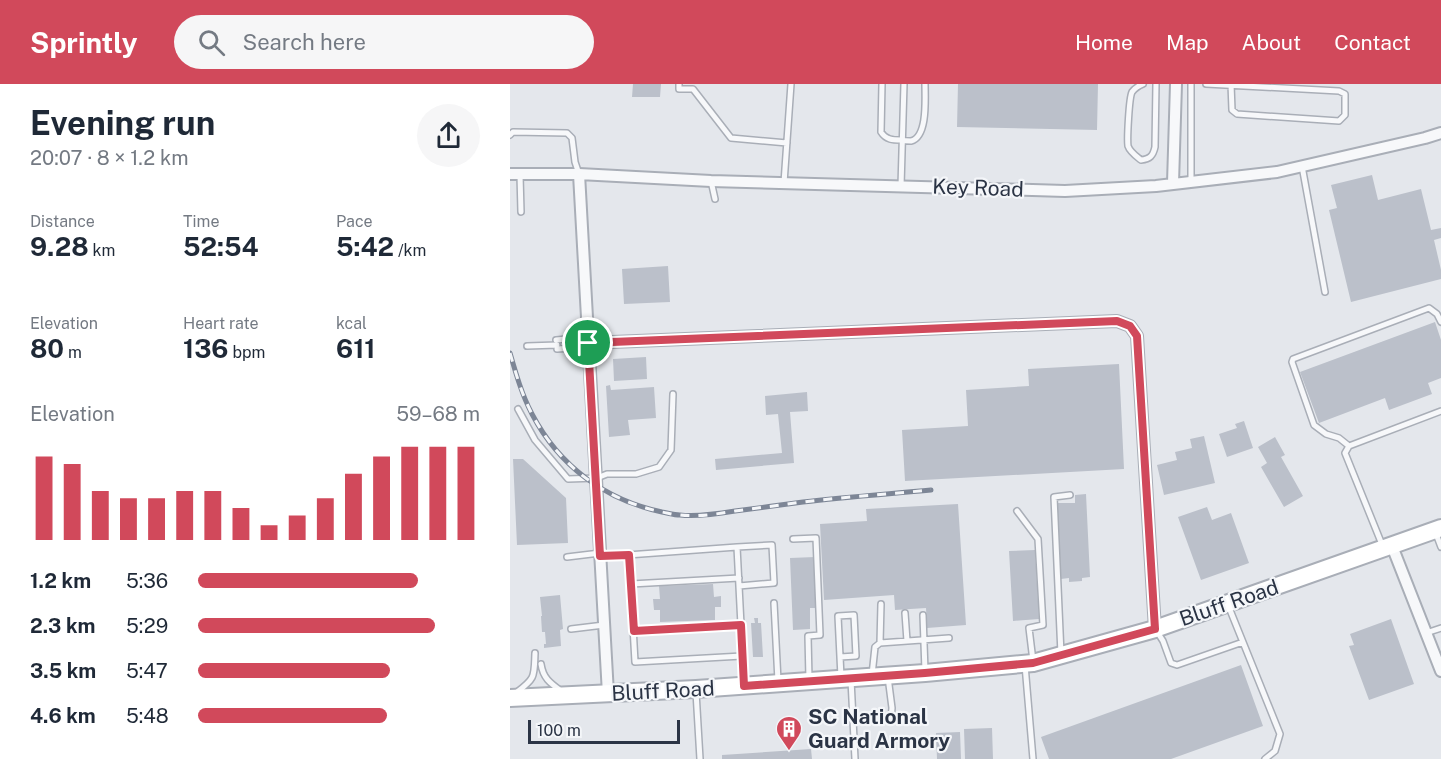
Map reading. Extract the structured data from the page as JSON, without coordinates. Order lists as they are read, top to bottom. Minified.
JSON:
{"streets":{"main road":["Bluff Road"],"street":["Key Road"]},"places":{"building":["SC National Guard Armory"]},"scale_bar":"100 m","page":{"header":"Sprintly","search":"Search here","nav":["Home","Map","About","Contact"],"heading":["Evening run","20:07 · 8 × 1.2 km"],"stats":[["Distance","9.28 km"],["Time","52:54"],["Pace","5:42 /km"],["Elevation","80 m"],["Heart rate","136 bpm"],["kcal","611"]],"chart":["Elevation","59–68 m"],"list":[{"name":"1.2 km","note":"5:36"},{"name":"2.3 km","note":"5:29"},{"name":"3.5 km","note":"5:47"},{"name":"4.6 km","note":"5:48"}],"scale":"100 m"}}
